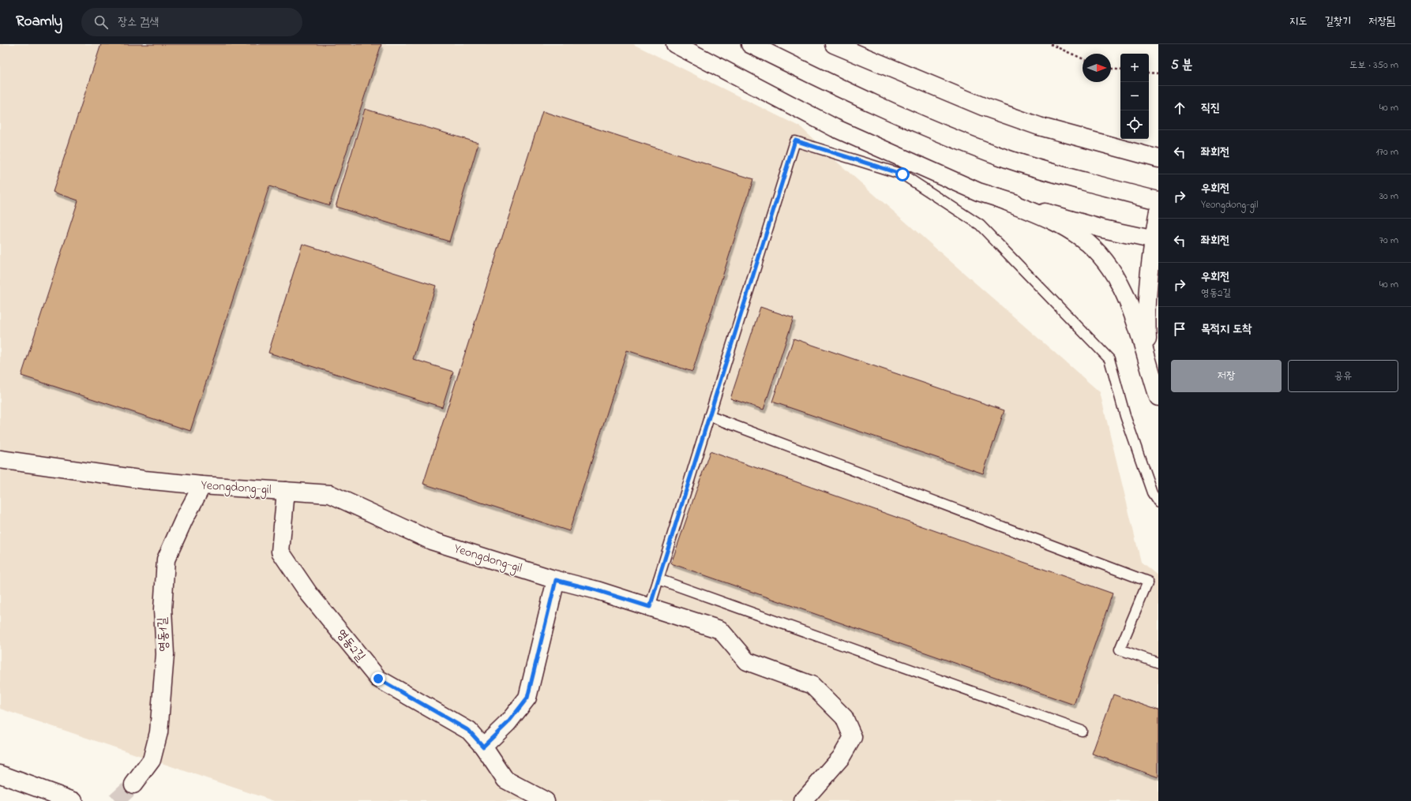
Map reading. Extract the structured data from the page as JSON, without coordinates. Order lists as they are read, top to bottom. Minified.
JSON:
{"streets":{"main road":["Yeongdong-gil","영동1길","영동2길"]},"crossings":[["Yeongdong-gil","영동1길"],["Yeongdong-gil","영동2길"]],"north":"right","page":{"header":"Roamly","search":"장소 검색","nav":["지도","길찾기","저장됨"],"heading":["5 분","도보 · 350 m"],"map_buttons":["+","−"],"list":[["직진","40 m"],["좌회전","170 m"],["우회전","Yeongdong-gil","30 m"],["좌회전","70 m"],["우회전","영동2길","40 m"],"목적지 도착"],"buttons":["저장","공유"]}}
